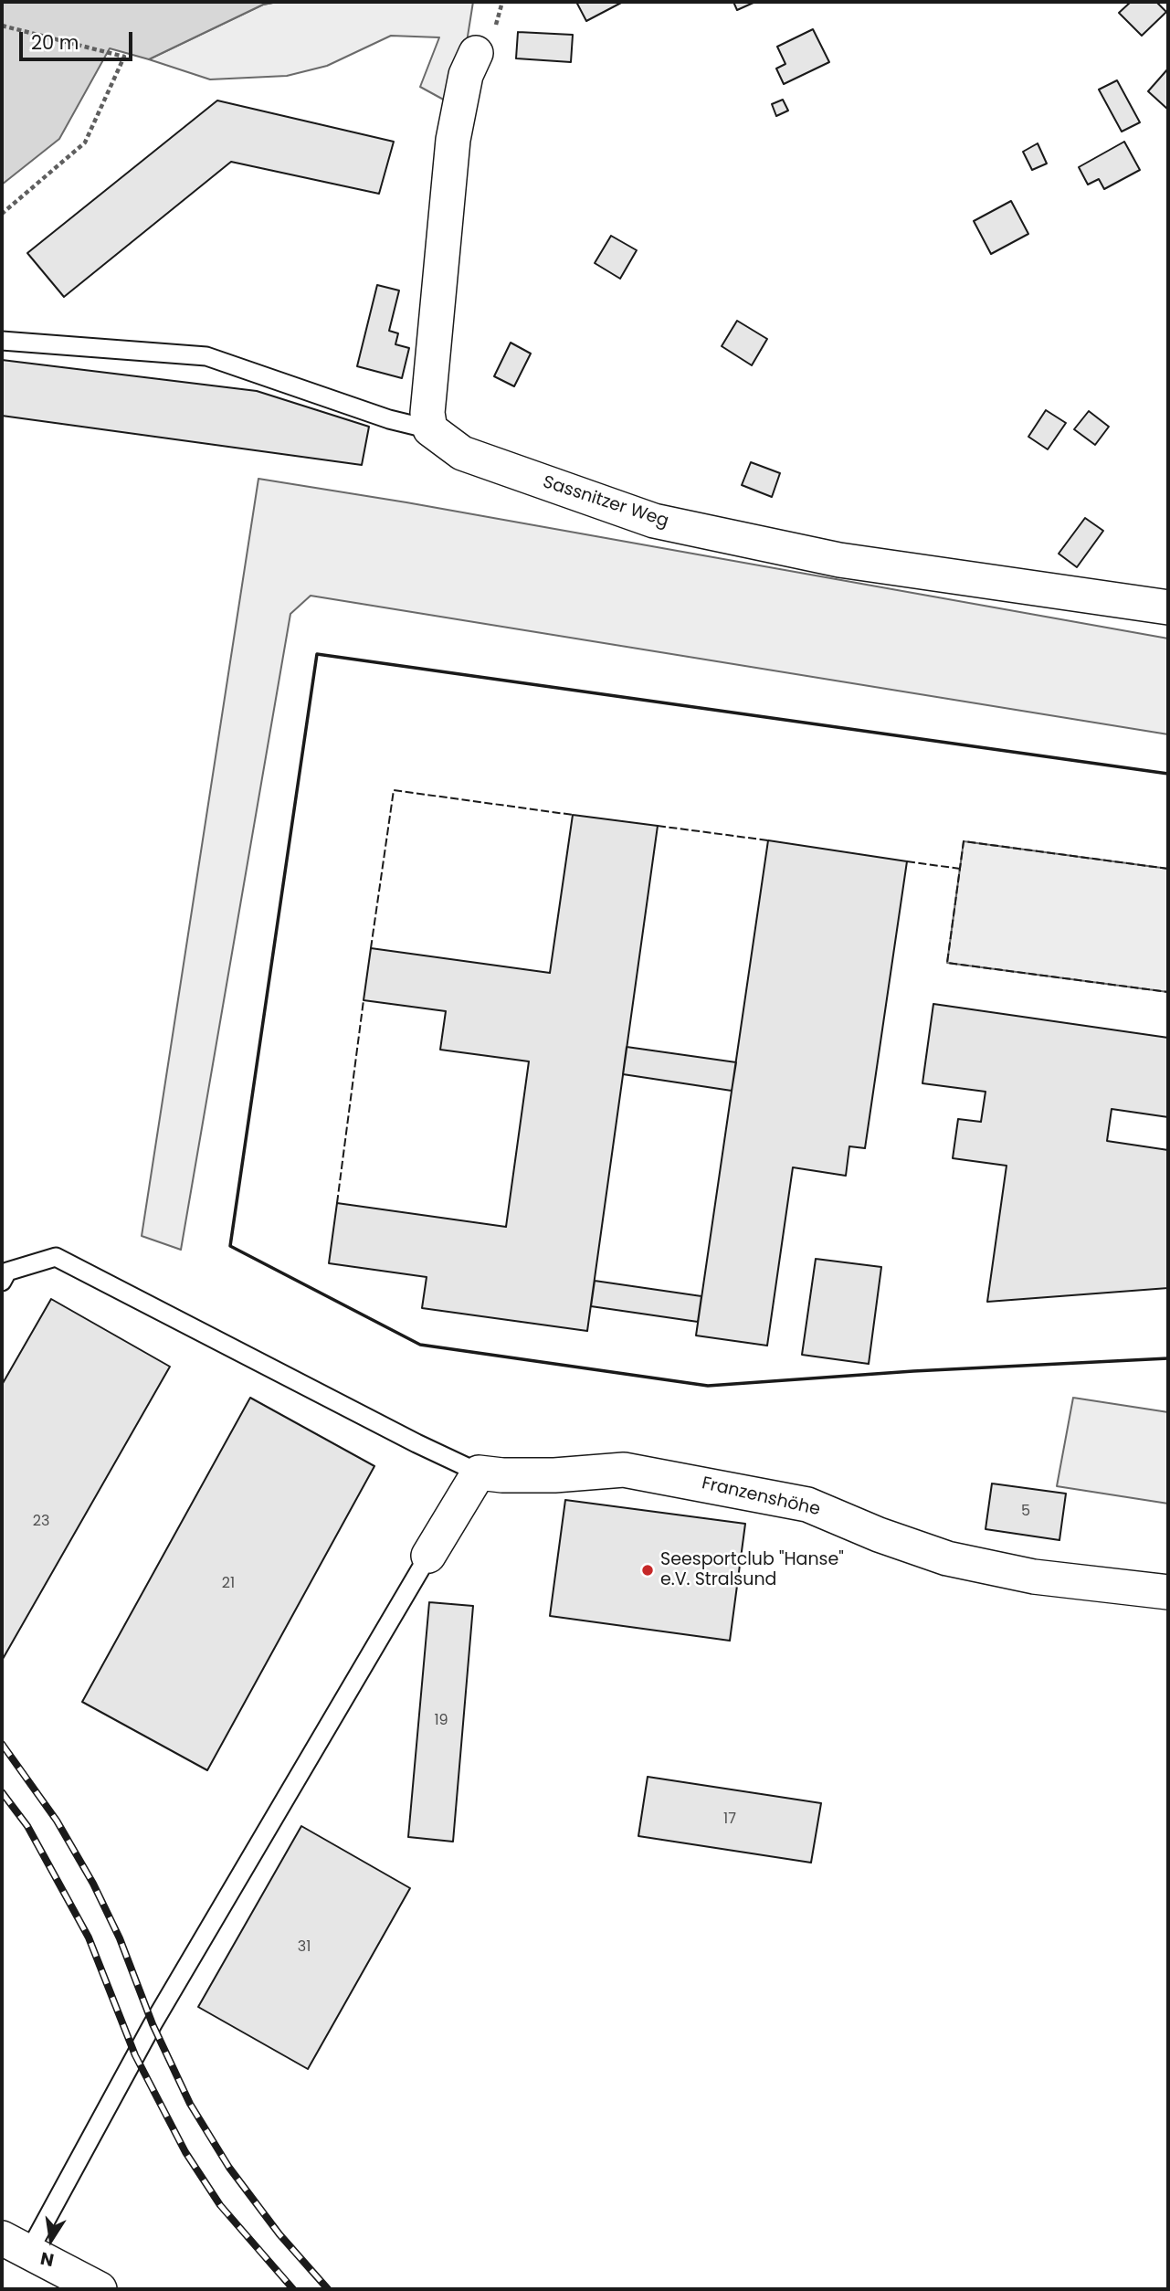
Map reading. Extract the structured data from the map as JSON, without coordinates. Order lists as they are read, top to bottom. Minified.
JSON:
{"streets":{"street":["Sassnitzer Weg","Franzenshöhe"]},"places":["Seesportclub \"Hanse\" e.V. Stralsund"],"house_numbers":["5","23","21","19","17","31"],"scale_bar":"20 m","north":"bottom"}
